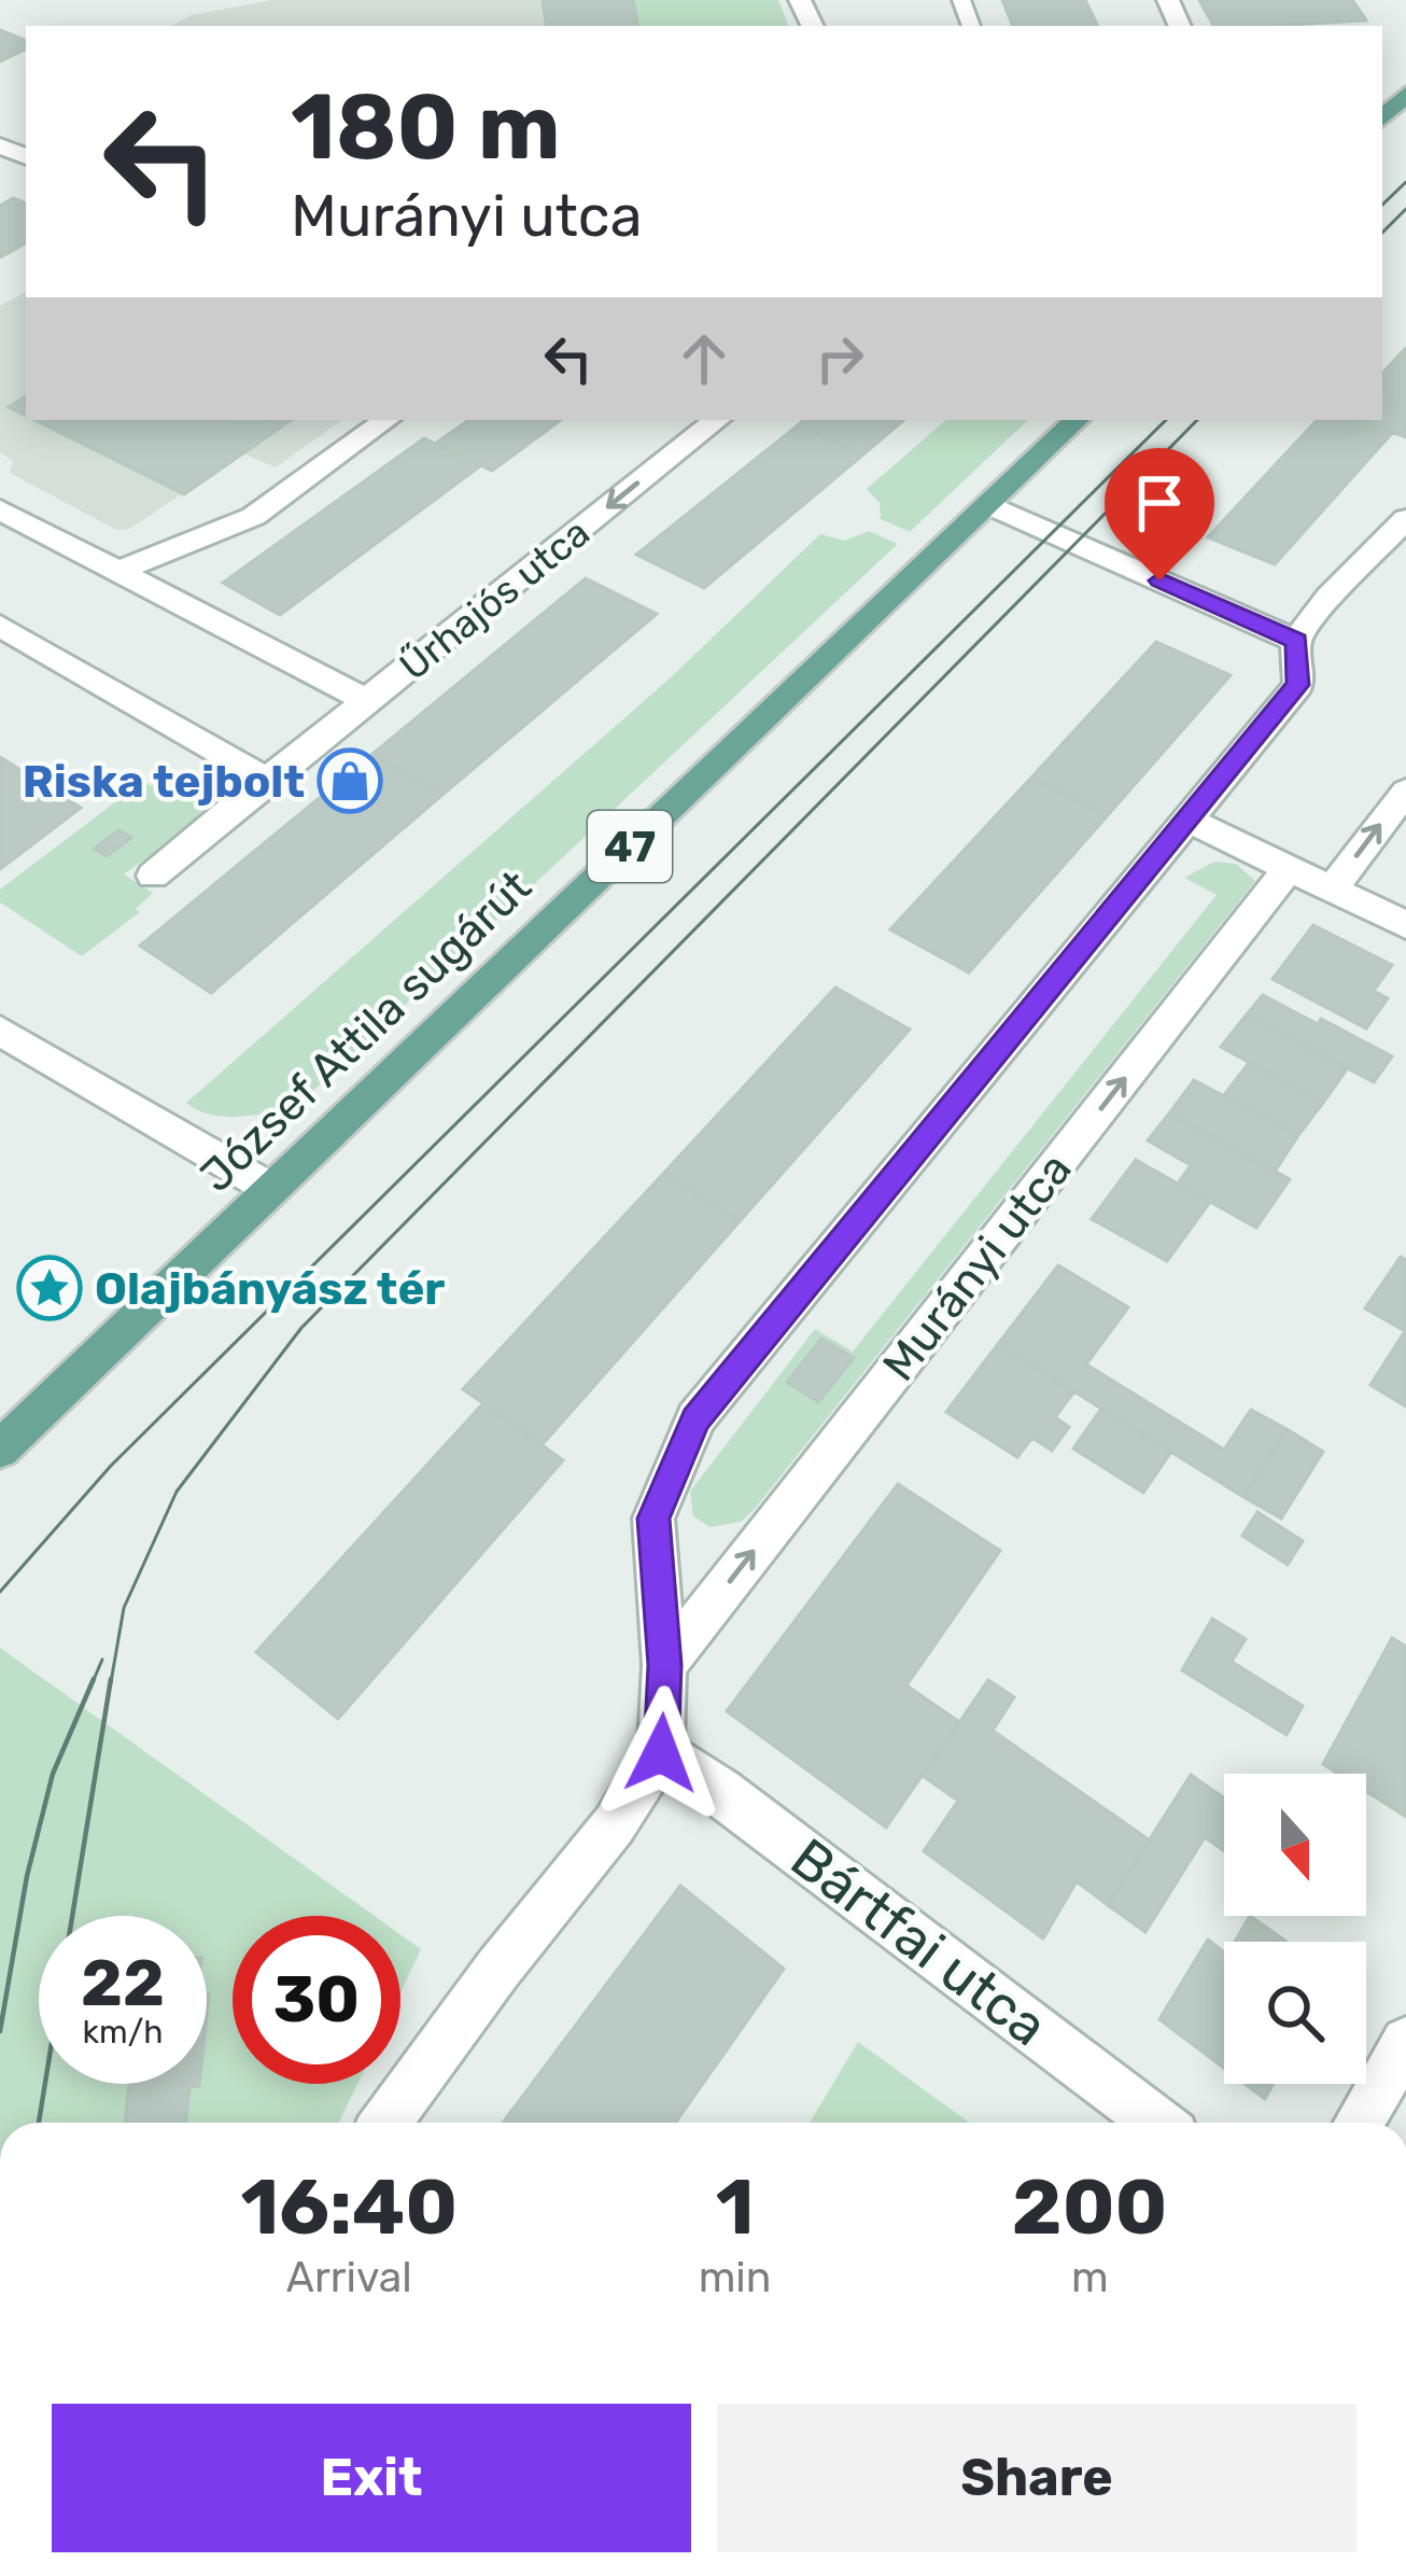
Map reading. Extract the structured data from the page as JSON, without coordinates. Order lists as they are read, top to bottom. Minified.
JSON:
{"streets":{"main road":["47","József Attila sugárút"],"street":["Űrhajós utca","Murányi utca","Bártfai utca"]},"places":{"shop":["Riska tejbolt"],"place":["Olajbányász tér"]},"north":"bottom","page":{"turn":["180 m","Murányi utca"],"speed":"22 km/h","limit":"30","eta":["16:40","Arrival","1","min","200","m"],"buttons":["Exit","Share"]}}
